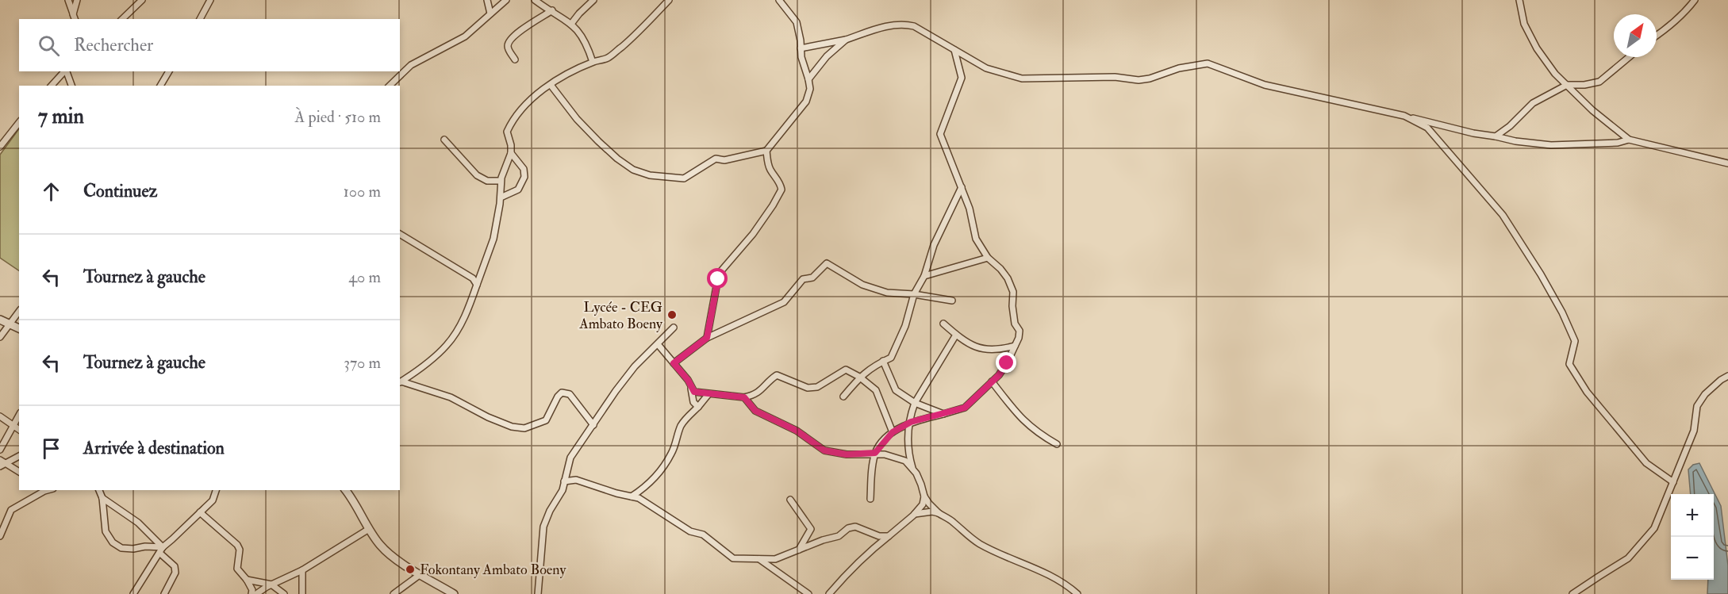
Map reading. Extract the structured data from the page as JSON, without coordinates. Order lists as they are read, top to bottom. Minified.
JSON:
{"places":["Lycée - CEG Ambato Boeny","Fokontany Ambato Boeny"],"north":"top right","page":{"search":"Rechercher","heading":["7 min","À pied · 510 m"],"list":[["Continuez","100 m"],["Tournez à gauche","40 m"],["Tournez à gauche","370 m"],"Arrivée à destination"],"map_buttons":["+","−"]}}
